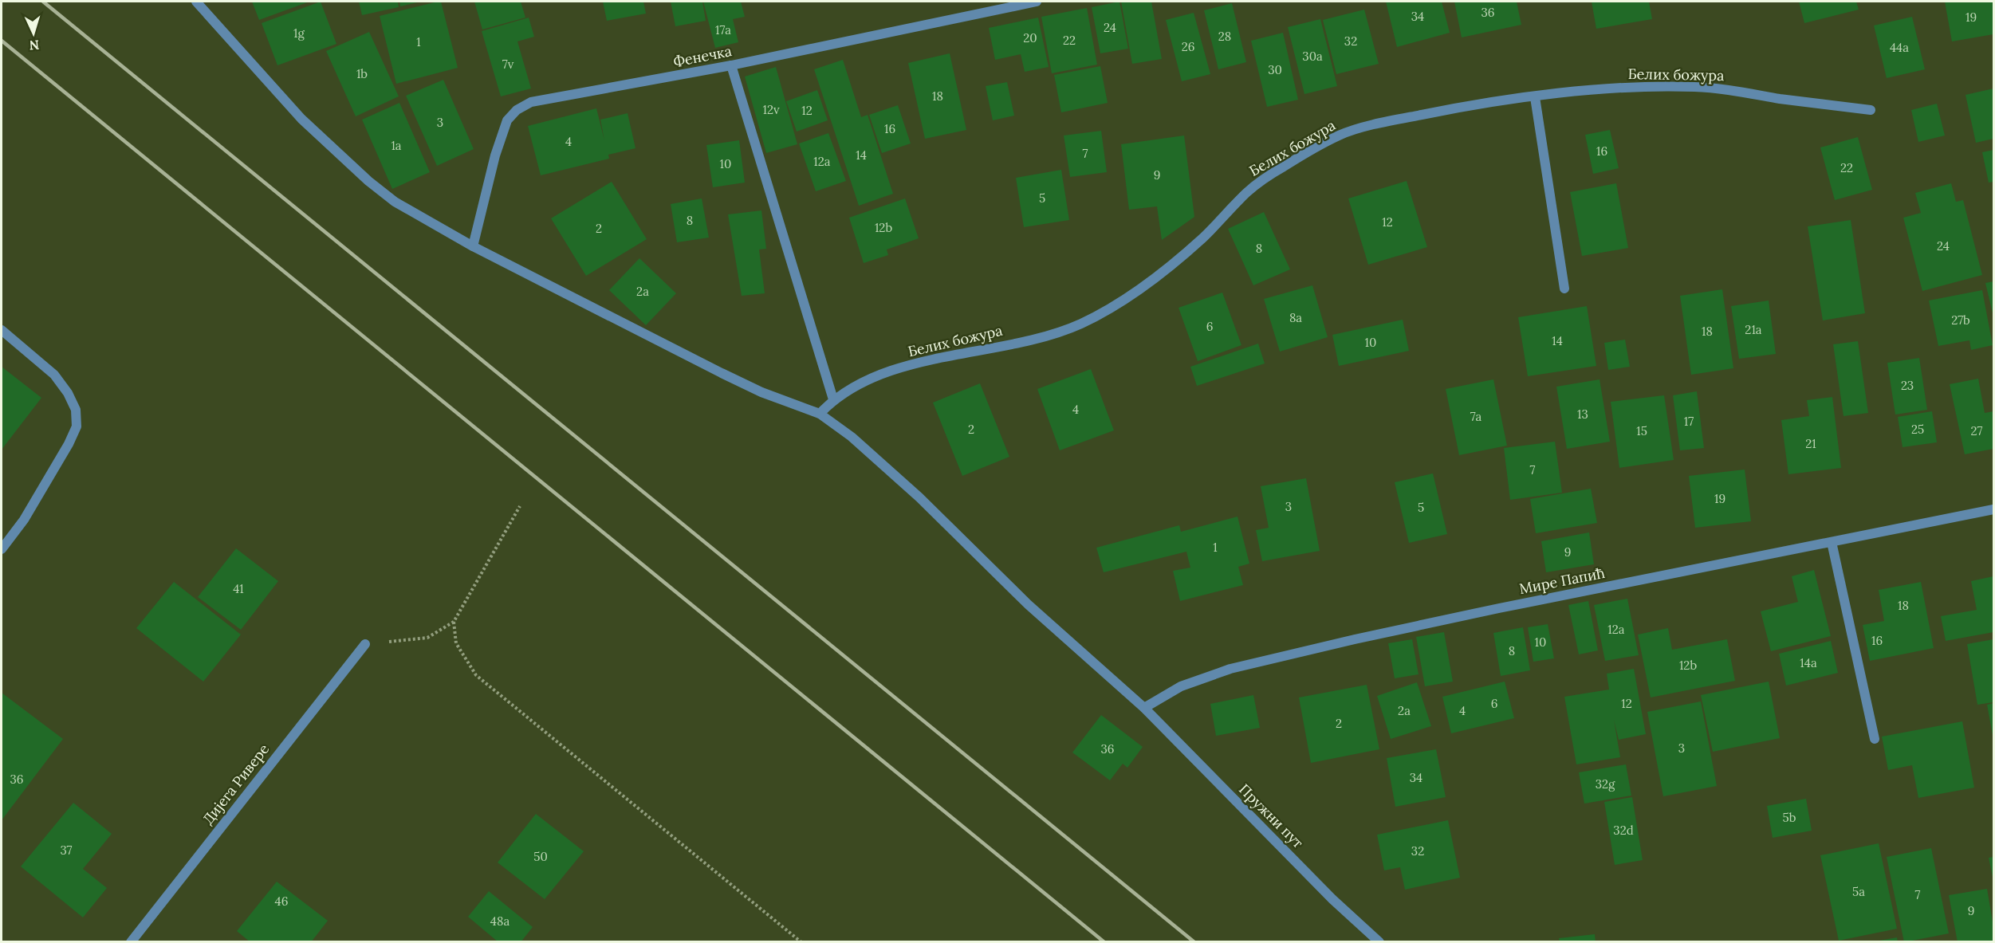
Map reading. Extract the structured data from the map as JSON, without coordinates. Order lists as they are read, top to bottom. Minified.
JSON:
{"streets":{"street":["Фенечка","Белих божура","Мире Папић","Дијега Ривере","Пружни пут"]},"crossings":[["Фенечка","Пружни пут"],["Белих божура","Пружни пут"],["Мире Папић","Пружни пут"]],"house_numbers":["36","34","19","24","17a","1g","28","20","22","32","1","26","44a","30a","7v","30","1b","18","12v","12","3","16","4","1a","16","7","14","12a","10","22","9","5","8","12","12b","2","24","8","2a","8a","27b","6","21a","18","14","10","23","4","13","7a","17","2","25","15","27","21","7","19","3","5","1","9","41","18","12a","16","10","8","14a","12b","6","12","2a","4","2","3","36","34","36","32g","5b","32d","37","32","50","5a","7","46","9","48a"],"north":"bottom"}
